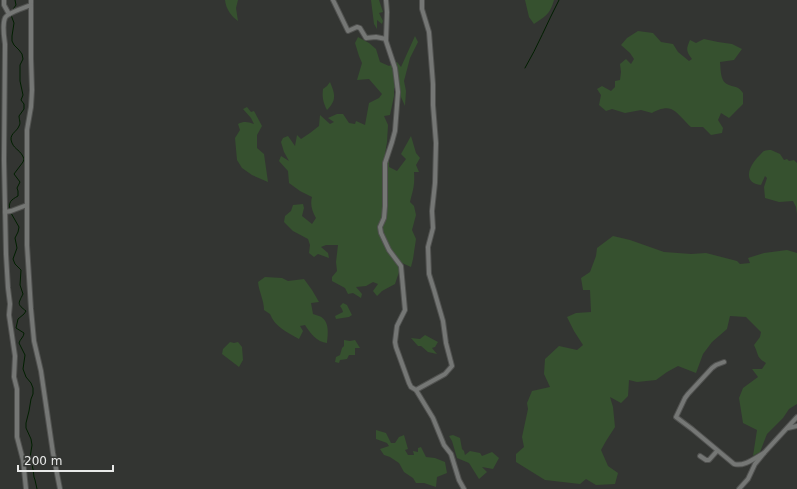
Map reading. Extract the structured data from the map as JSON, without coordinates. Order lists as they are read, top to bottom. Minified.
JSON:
{"scale_bar":"200 m"}
